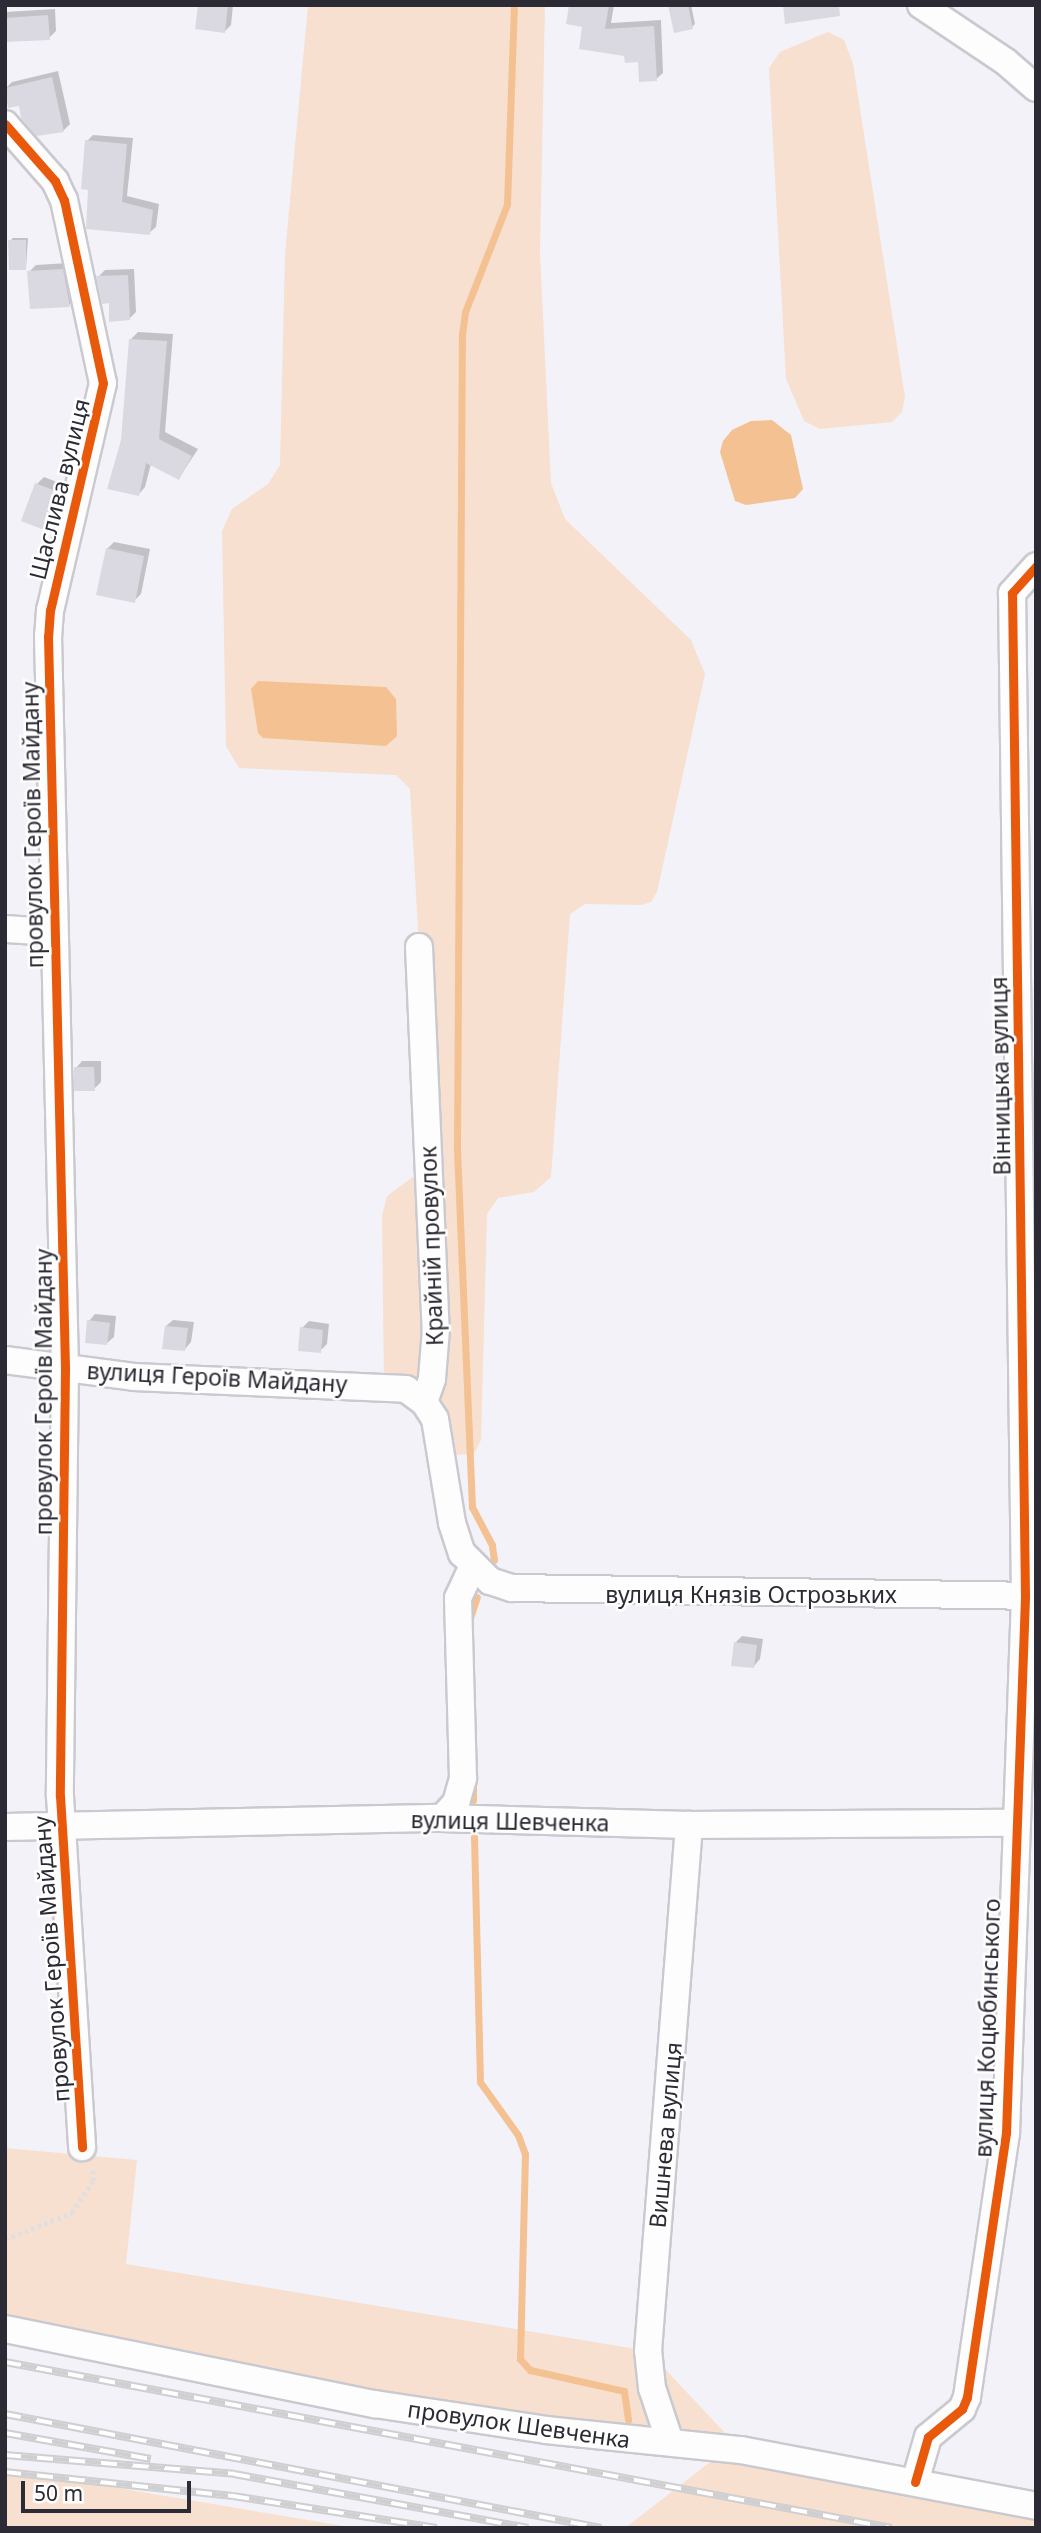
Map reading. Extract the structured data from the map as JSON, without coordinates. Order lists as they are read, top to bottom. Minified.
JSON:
{"streets":{"street":["Щаслива вулиця","провулок Героїв Майдану","Вінницька вулиця","Крайній провулок","вулиця Героїв Майдану","вулиця Князів Острозьких","вулиця Шевченка","вулиця Коцюбинського","Вишнева вулиця","провулок Шевченка"]},"crossings":[["Щаслива вулиця","провулок Героїв Майдану"],["провулок Героїв Майдану","вулиця Героїв Майдану"],["провулок Героїв Майдану","вулиця Шевченка"],["Вінницька вулиця","вулиця Князів Острозьких"],["Вінницька вулиця","вулиця Коцюбинського"],["Крайній провулок","вулиця Героїв Майдану"],["вулиця Князів Острозьких","вулиця Коцюбинського"],["вулиця Шевченка","вулиця Коцюбинського"],["вулиця Шевченка","Вишнева вулиця"],["вулиця Коцюбинського","провулок Шевченка"],["Вишнева вулиця","провулок Шевченка"]],"scale_bar":"50 m"}
